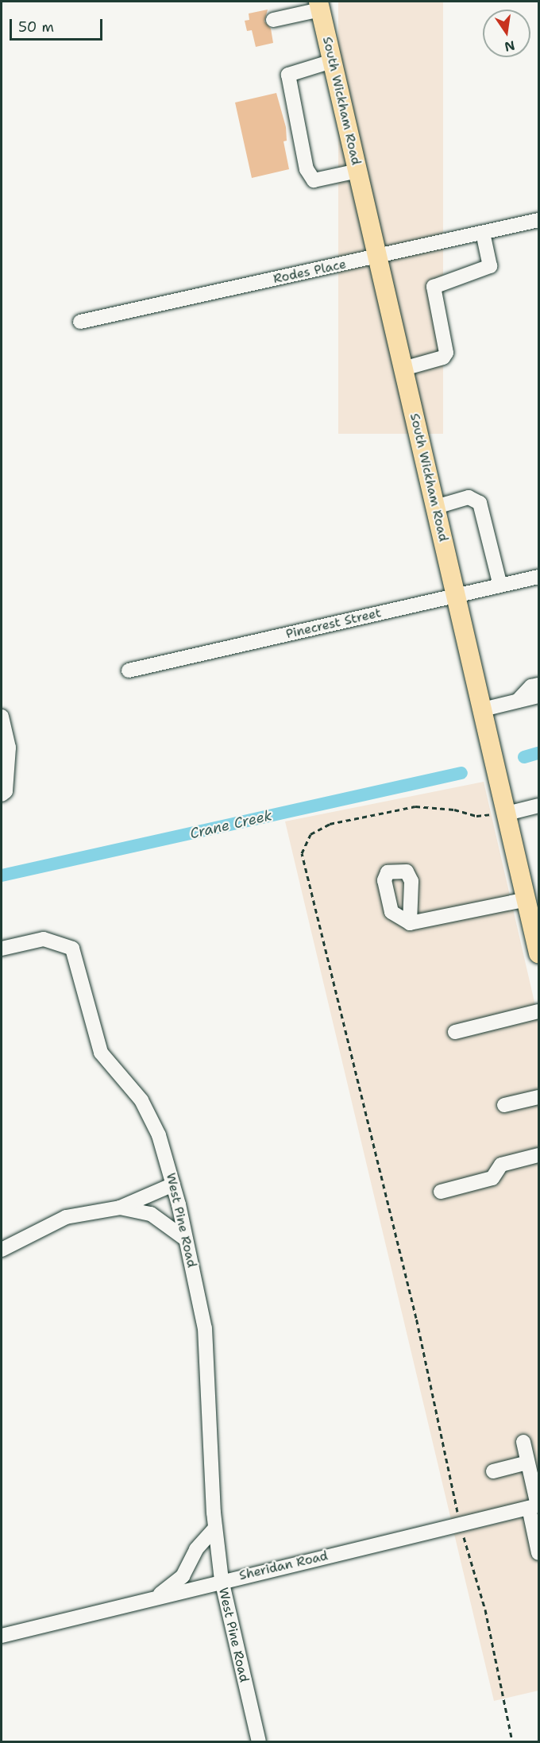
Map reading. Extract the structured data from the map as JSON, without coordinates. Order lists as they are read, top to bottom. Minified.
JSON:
{"streets":{"main road":["South Wickham Road"],"street":["Rodes Place","Pinecrest Street","West Pine Road","Sheridan Road"]},"crossings":[["South Wickham Road","Rodes Place"],["South Wickham Road","Pinecrest Street"],["West Pine Road","Sheridan Road"]],"water":["Crane Creek"],"scale_bar":"50 m","north":"bottom"}
